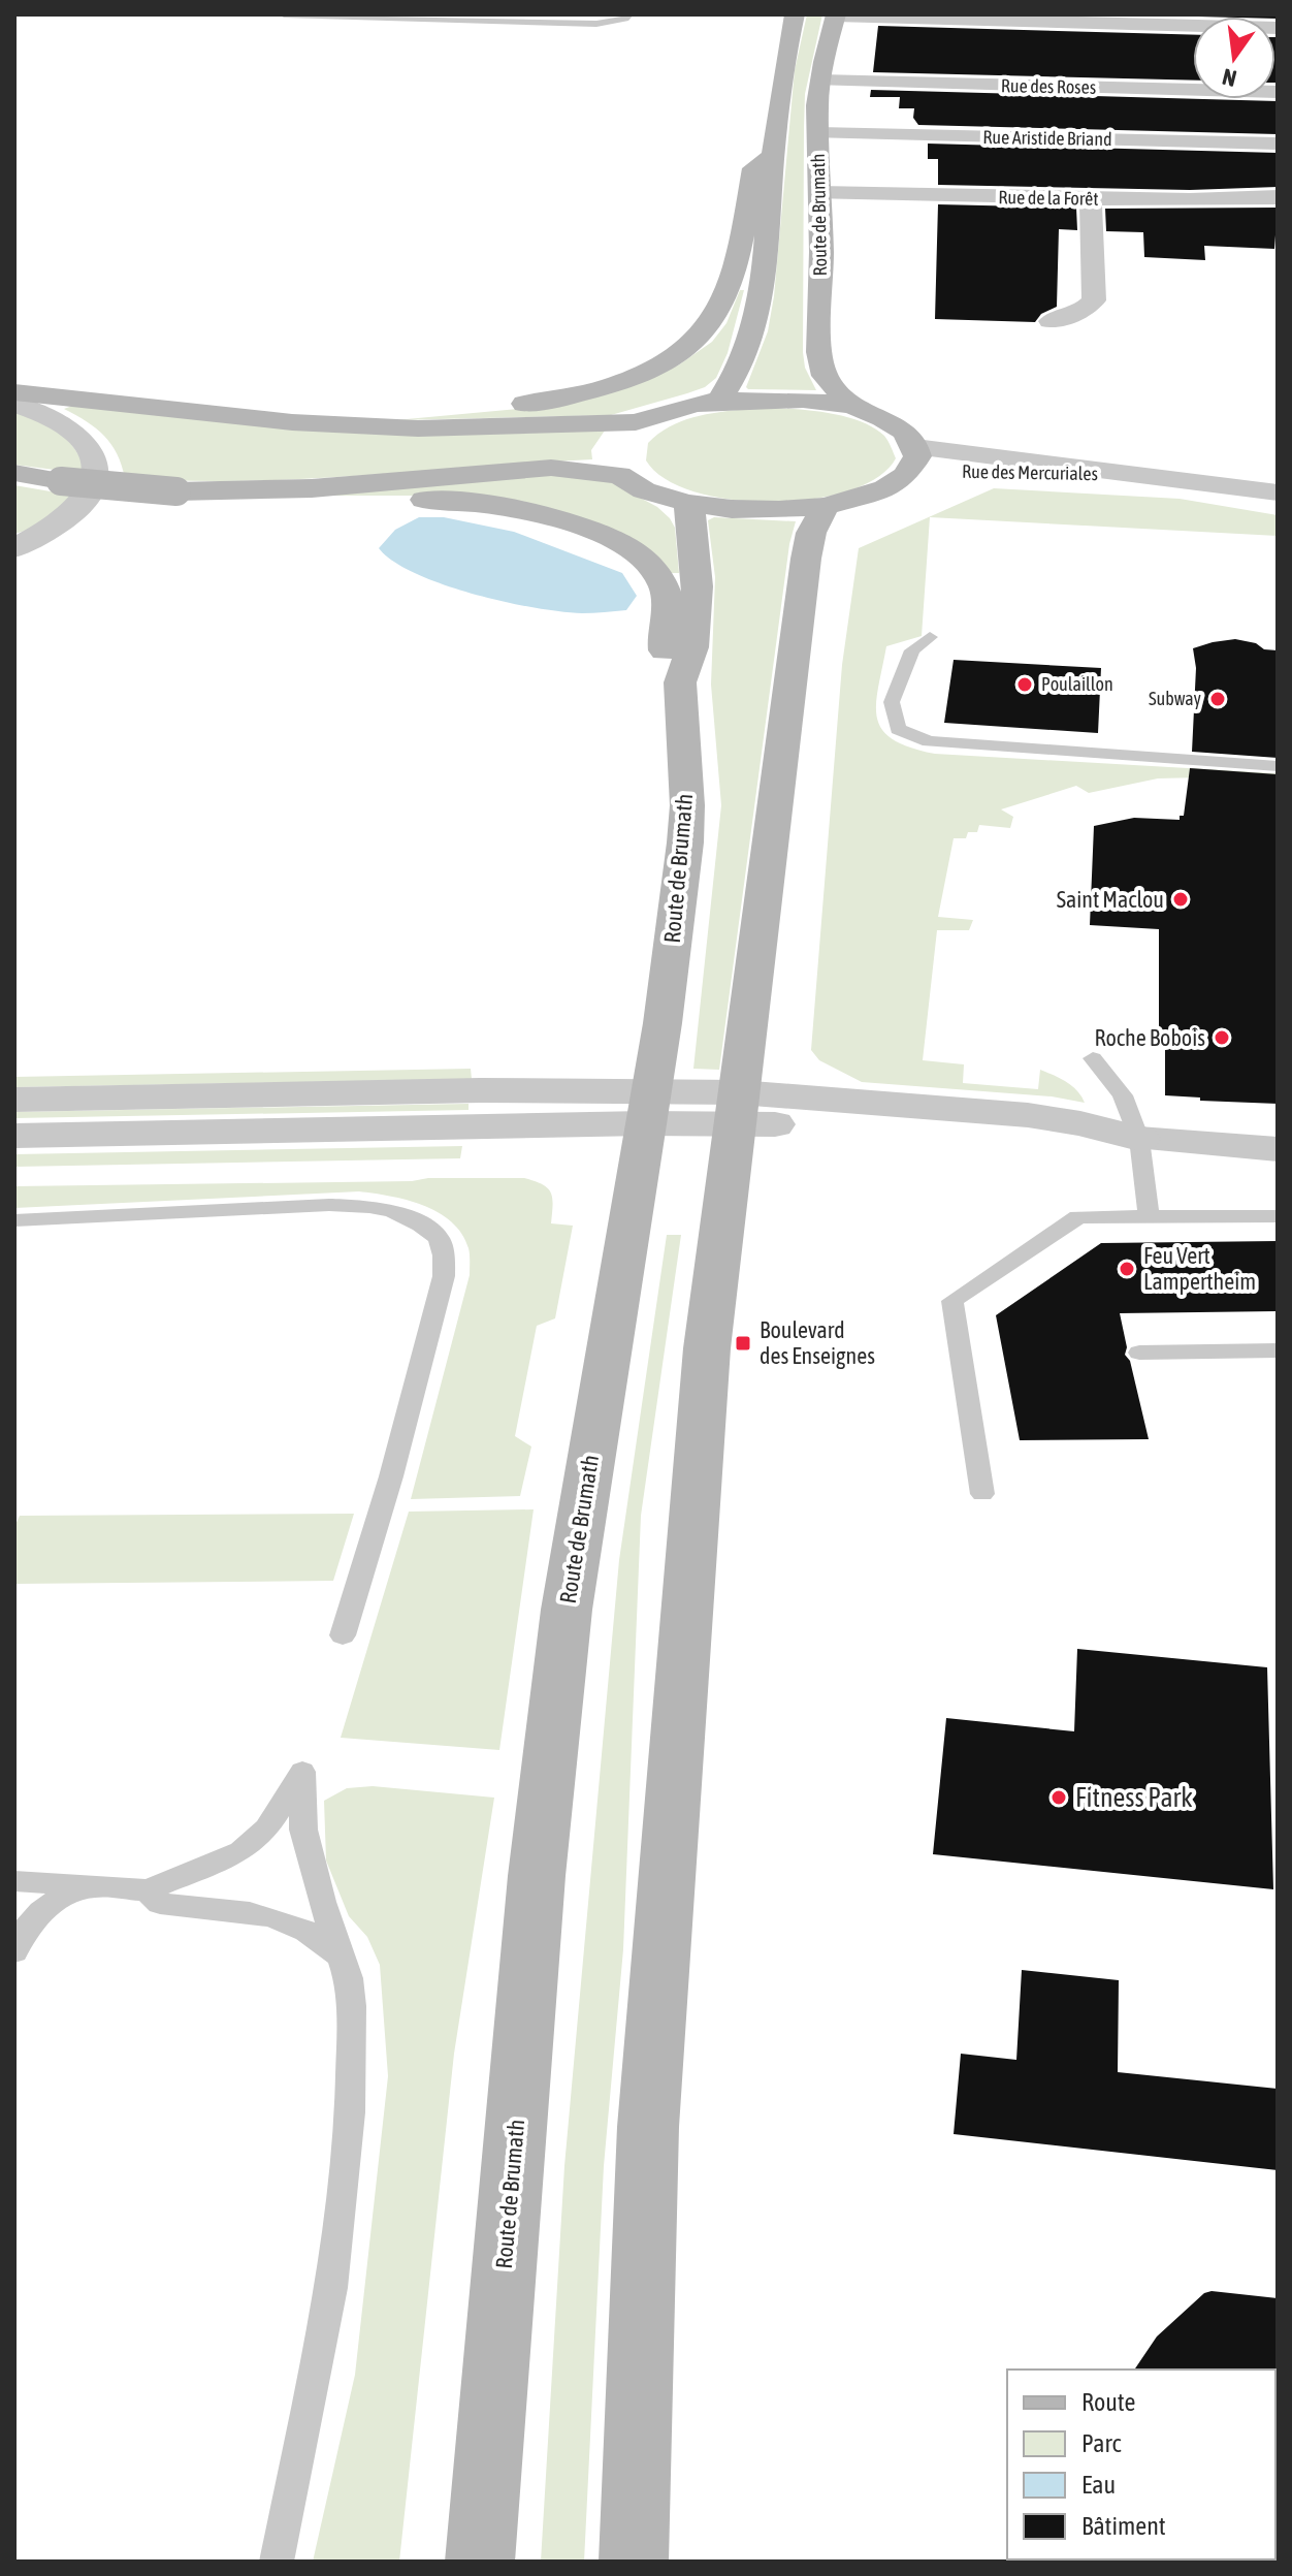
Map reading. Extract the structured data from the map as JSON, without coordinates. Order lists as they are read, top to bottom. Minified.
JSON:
{"streets":{"main road":["Route de Brumath"],"street":["Rue des Roses","Rue Aristide Briand","Rue de la Forêt","Rue des Mercuriales"]},"crossings":[["Rue des Roses","Route de Brumath"],["Rue Aristide Briand","Route de Brumath"],["Rue de la Forêt","Route de Brumath"]],"places":{"other":["Poulaillon","Subway","Saint Maclou","Roche Bobois","Feu Vert Lampertheim","Fitness Park"],"transit":["Boulevard des Enseignes"]},"legend":["Route","Parc","Eau","Bâtiment"],"north":"bottom"}
